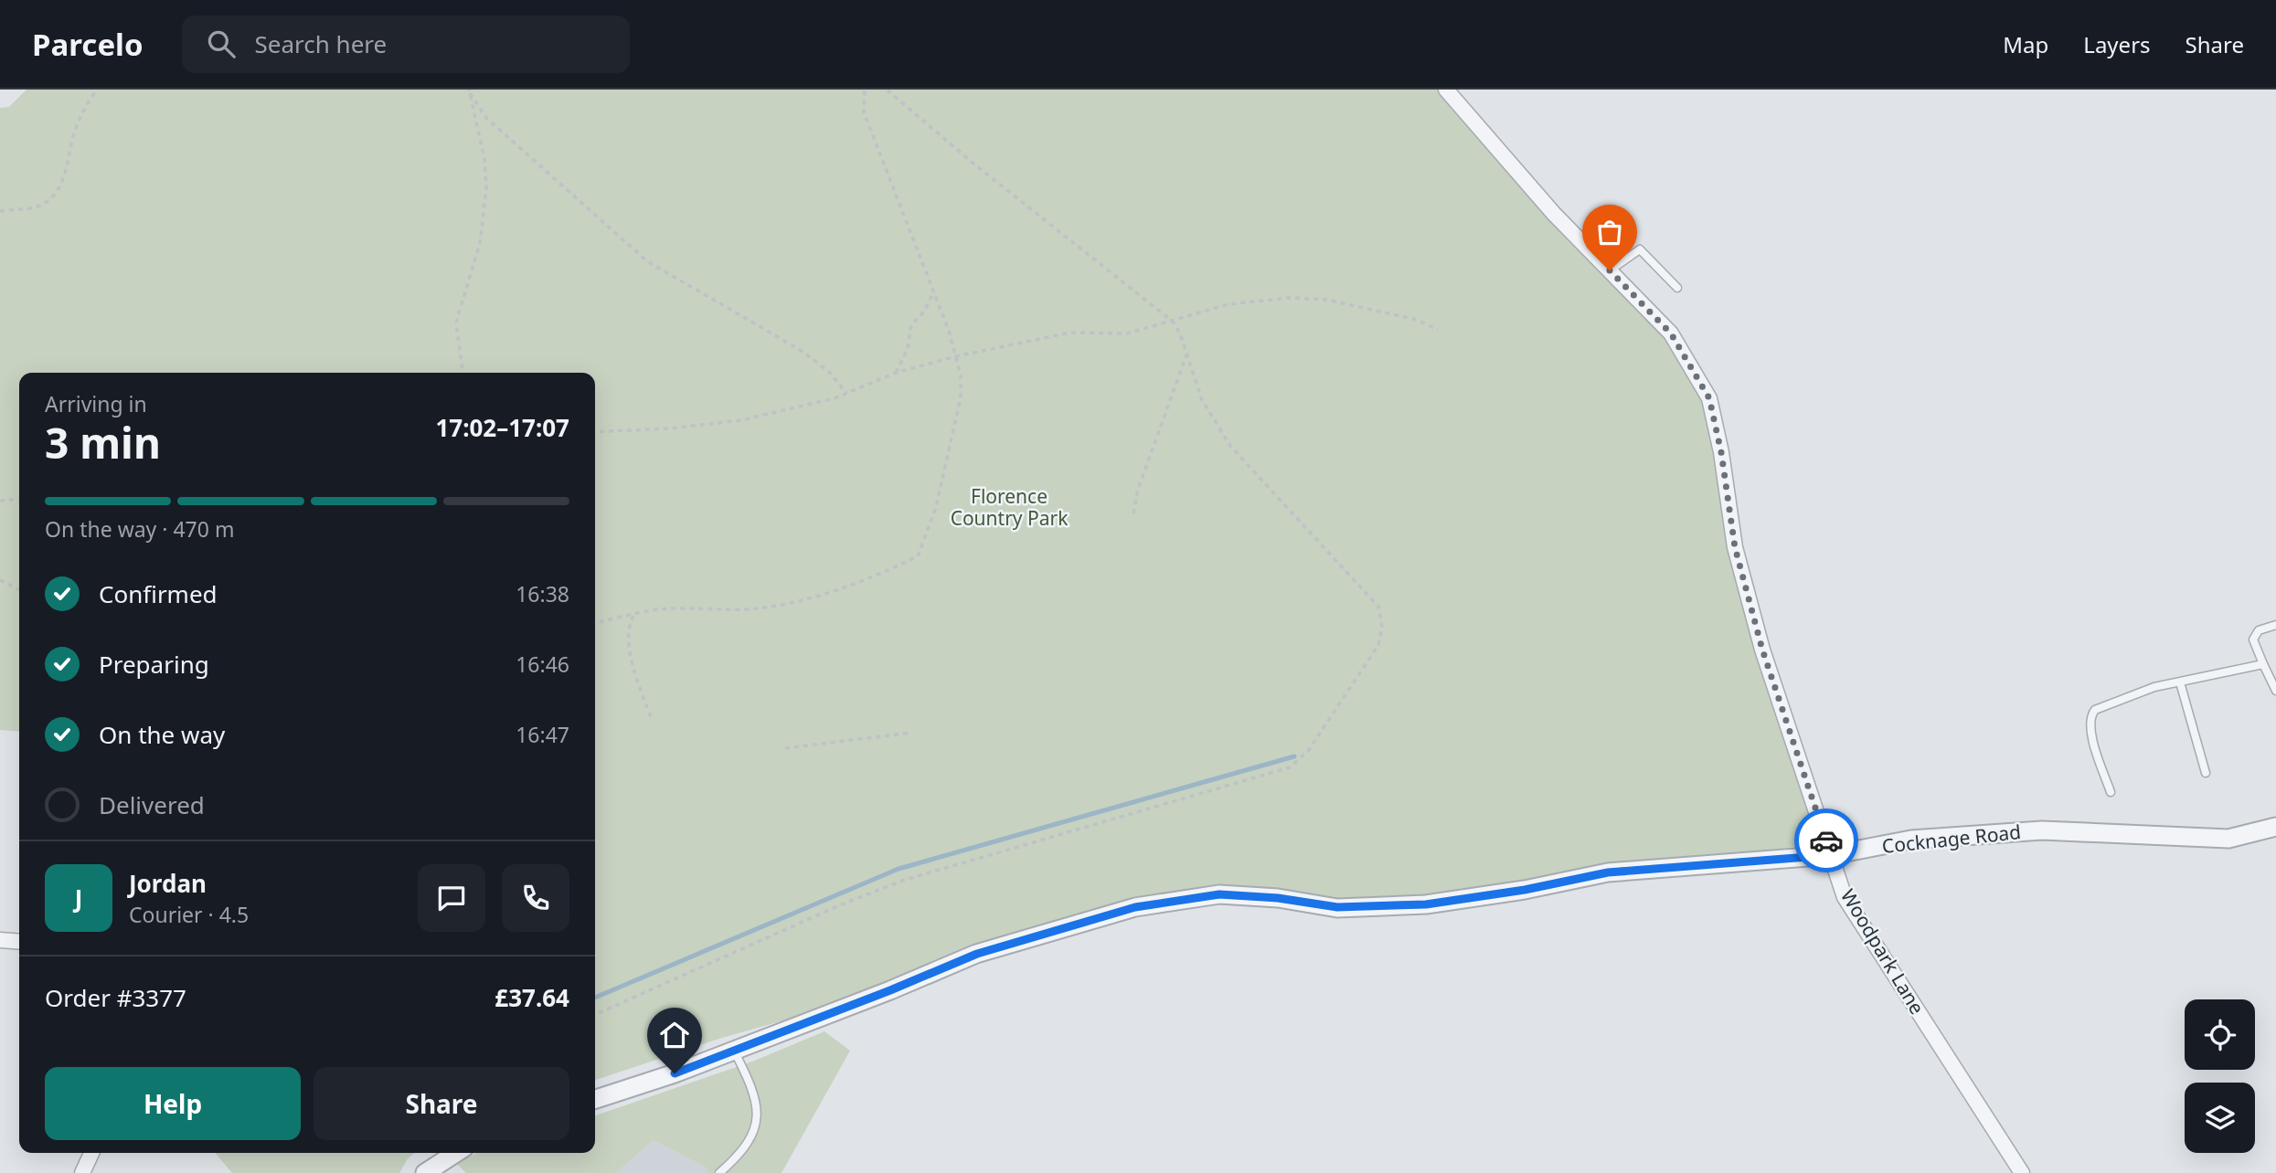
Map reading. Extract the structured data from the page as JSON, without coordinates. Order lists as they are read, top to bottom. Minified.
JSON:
{"streets":{"street":["Cocknage Road","Woodpark Lane"]},"crossings":[["Cocknage Road","Woodpark Lane"]],"parks":["Florence Country Park"],"page":{"header":"Parcelo","search":"Search here","nav":["Map","Layers","Share"],"heading":["3 min","Arriving in","17:02–17:07"],"panel":["Jordan","Courier · 4.5","Order #3377","£37.64"],"bar":"On the way · 470 m","list":[["Confirmed","16:38"],["Preparing","16:46"],["On the way","16:47"],"Delivered"],"round":"J","buttons":["Help","Share"]}}
